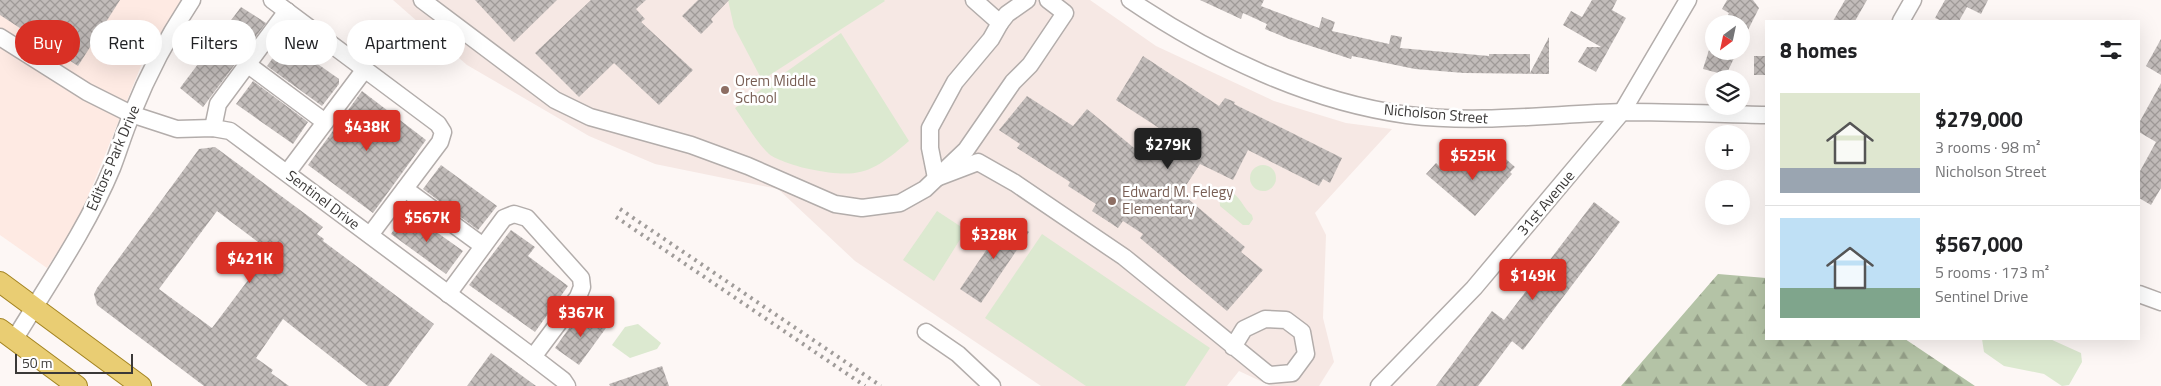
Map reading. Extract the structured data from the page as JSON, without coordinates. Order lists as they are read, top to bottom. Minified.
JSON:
{"streets":{"street":["Nicholson Street","Editors Park Drive","Sentinel Drive","31st Avenue"]},"crossings":[["Nicholson Street","31st Avenue"],["Editors Park Drive","Sentinel Drive"]],"places":["Orem Middle School","Edward M. Felegy Elementary"],"scale_bar":"50 m","north":"bottom left","page":{"map_buttons":["+","−"],"chip":["Buy","Rent","Filters","New","Apartment"],"heading":"8 homes","list":[{"name":"$279,000","note":"3 rooms · 98 m² · Nicholson Street"},{"name":"$567,000","note":"5 rooms · 173 m² · Sentinel Drive"}],"price":["$438K","$279K","$525K","$567K","$328K","$421K","$149K","$367K"],"scale":"50 m"}}
